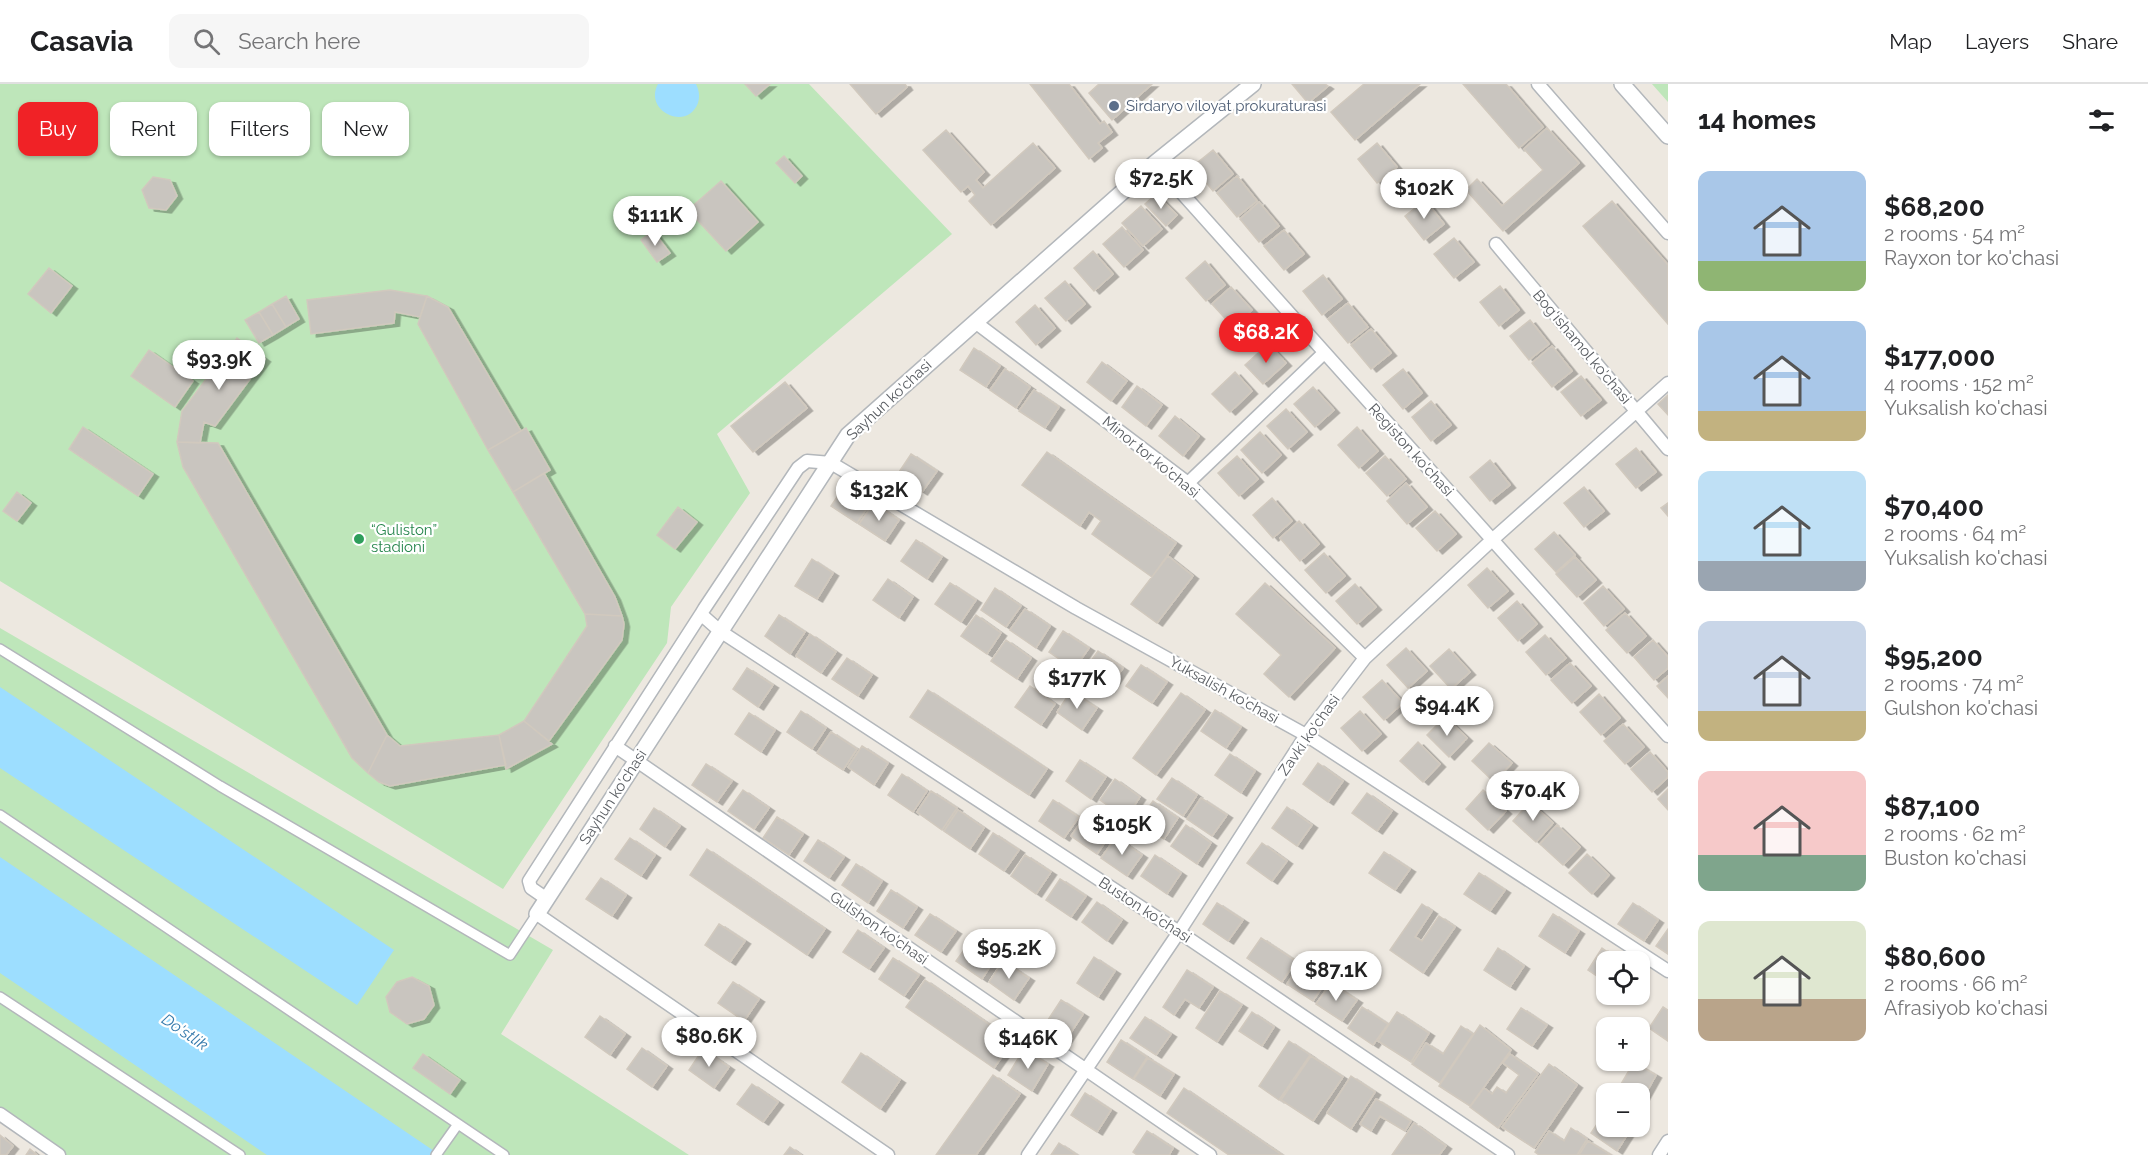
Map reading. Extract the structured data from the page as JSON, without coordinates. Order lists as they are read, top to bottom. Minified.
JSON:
{"streets":{"street":["Bog'ishamol ko'chasi","Sayhun ko'chasi","Registon ko'chasi","Minor tor ko'chasi","Yuksalish ko'chasi","Zavki ko'chasi","Buston ko'chasi","Gulshon ko'chasi"]},"crossings":[["Bog'ishamol ko'chasi","Zavki ko'chasi"],["Sayhun ko'chasi","Registon ko'chasi"],["Sayhun ko'chasi","Minor tor ko'chasi"],["Sayhun ko'chasi","Yuksalish ko'chasi"],["Sayhun ko'chasi","Buston ko'chasi"],["Sayhun ko'chasi","Gulshon ko'chasi"],["Registon ko'chasi","Zavki ko'chasi"],["Minor tor ko'chasi","Zavki ko'chasi"],["Yuksalish ko'chasi","Zavki ko'chasi"],["Zavki ko'chasi","Buston ko'chasi"],["Zavki ko'chasi","Gulshon ko'chasi"]],"water":["Do'stlik"],"places":["Sirdaryo viloyat prokuraturasi","“Guliston” stadioni"],"page":{"header":"Casavia","search":"Search here","nav":["Map","Layers","Share"],"heading":"14 homes","chip":["Buy","Rent","Filters","New"],"list":[{"name":"$68,200","note":"2 rooms · 54 m² · Rayxon tor ko'chasi"},{"name":"$177,000","note":"4 rooms · 152 m² · Yuksalish ko'chasi"},{"name":"$70,400","note":"2 rooms · 64 m² · Yuksalish ko'chasi"},{"name":"$95,200","note":"2 rooms · 74 m² · Gulshon ko'chasi"},{"name":"$87,100","note":"2 rooms · 62 m² · Buston ko'chasi"},{"name":"$80,600","note":"2 rooms · 66 m² · Afrasiyob ko'chasi"}],"price":["$72.5K","$102K","$111K","$68.2K","$93.9K","$132K","$177K","$94.4K","$70.4K","$105K","$95.2K","$87.1K","$80.6K","$146K"],"map_buttons":["+","−"]}}
